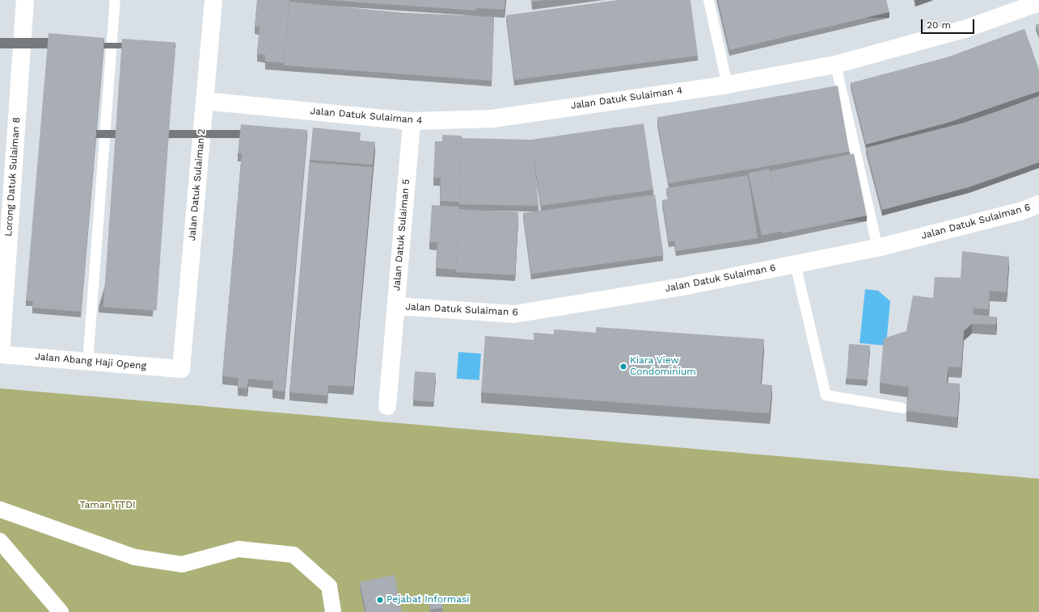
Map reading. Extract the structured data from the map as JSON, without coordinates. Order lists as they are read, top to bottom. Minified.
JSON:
{"streets":{"street":["Jalan Datuk Sulaiman 4","Lorong Datuk Sulaiman 8","Jalan Datuk Sulaiman 2","Jalan Datuk Sulaiman 6","Jalan Datuk Sulaiman 5","Jalan Abang Haji Openg"]},"crossings":[["Jalan Datuk Sulaiman 4","Jalan Datuk Sulaiman 2"],["Jalan Datuk Sulaiman 4","Jalan Datuk Sulaiman 5"],["Lorong Datuk Sulaiman 8","Jalan Abang Haji Openg"],["Jalan Datuk Sulaiman 2","Jalan Abang Haji Openg"],["Jalan Datuk Sulaiman 6","Jalan Datuk Sulaiman 5"]],"parks":["Taman TTDI"],"places":["Kiara View Condominium","Pejabat Informasi"],"scale_bar":"20 m"}
